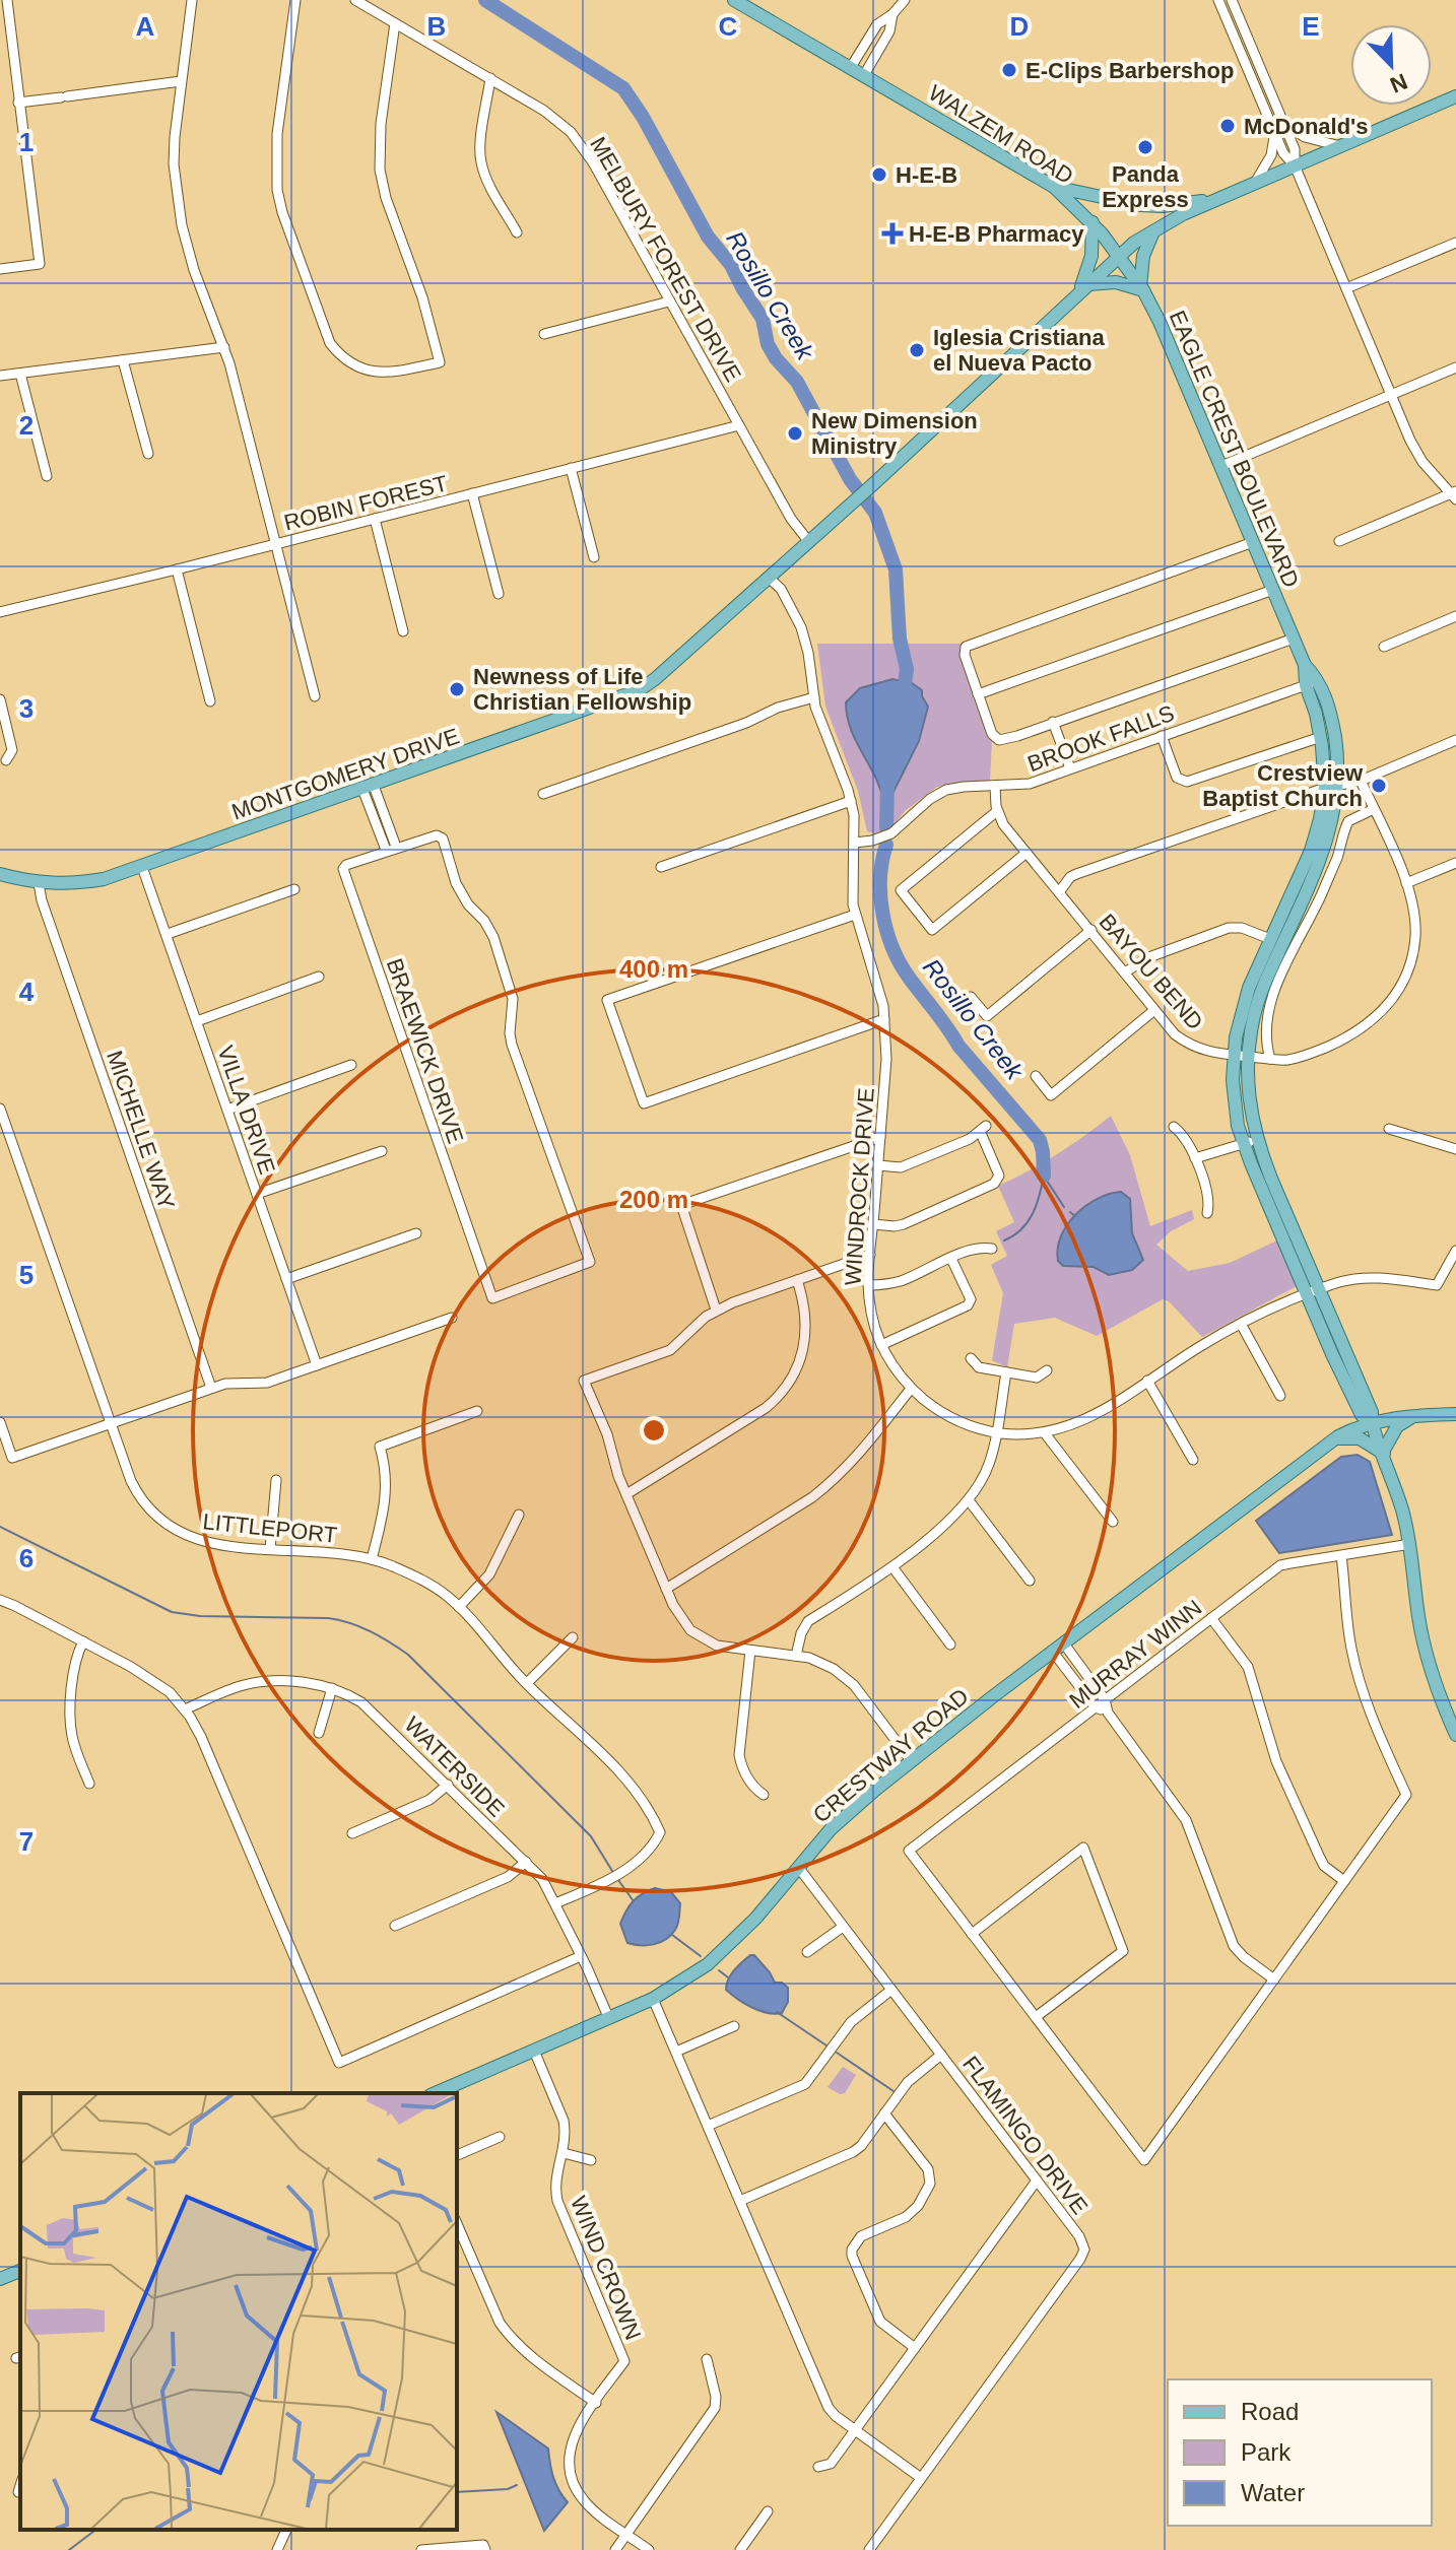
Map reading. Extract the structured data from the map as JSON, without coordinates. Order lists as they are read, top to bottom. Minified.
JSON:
{"streets":{"main road":["WALZEM ROAD","EAGLE CREST BOULEVARD","MONTGOMERY DRIVE","CRESTWAY ROAD"],"street":["MELBURY FOREST DRIVE","ROBIN FOREST","BROOK FALLS","BAYOU BEND","BRAEWICK DRIVE","VILLA DRIVE","MICHELLE WAY","WINDROCK DRIVE","LITTLEPORT","MURRAY WINN","WATERSIDE","FLAMINGO DRIVE","WIND CROWN"]},"crossings":[["WALZEM ROAD","EAGLE CREST BOULEVARD"],["WALZEM ROAD","MONTGOMERY DRIVE"],["MELBURY FOREST DRIVE","ROBIN FOREST"],["MELBURY FOREST DRIVE","MONTGOMERY DRIVE"],["EAGLE CREST BOULEVARD","BROOK FALLS"],["EAGLE CREST BOULEVARD","MONTGOMERY DRIVE"],["EAGLE CREST BOULEVARD","BAYOU BEND"],["EAGLE CREST BOULEVARD","WINDROCK DRIVE"],["EAGLE CREST BOULEVARD","MURRAY WINN"],["EAGLE CREST BOULEVARD","CRESTWAY ROAD"],["BROOK FALLS","BAYOU BEND"],["BROOK FALLS","WINDROCK DRIVE"],["MONTGOMERY DRIVE","VILLA DRIVE"],["MONTGOMERY DRIVE","MICHELLE WAY"],["MONTGOMERY DRIVE","WINDROCK DRIVE"],["LITTLEPORT","WATERSIDE"],["CRESTWAY ROAD","WATERSIDE"],["CRESTWAY ROAD","FLAMINGO DRIVE"],["CRESTWAY ROAD","WIND CROWN"]],"water":["Rosillo Creek"],"places":{"other":["E-Clips Barbershop","McDonald's","Panda Express","H-E-B","Iglesia Cristiana el Nueva Pacto","New Dimension Ministry","Newness of Life Christian Fellowship","Crestview Baptist Church"],"health":["H-E-B Pharmacy"]},"legend":["Road","Park","Water"],"north":"bottom right","grid":{"columns":["A","B","C","D","E"],"rows":["1","2","3","4","5","6","7"]},"rings":["400 m","200 m"]}
